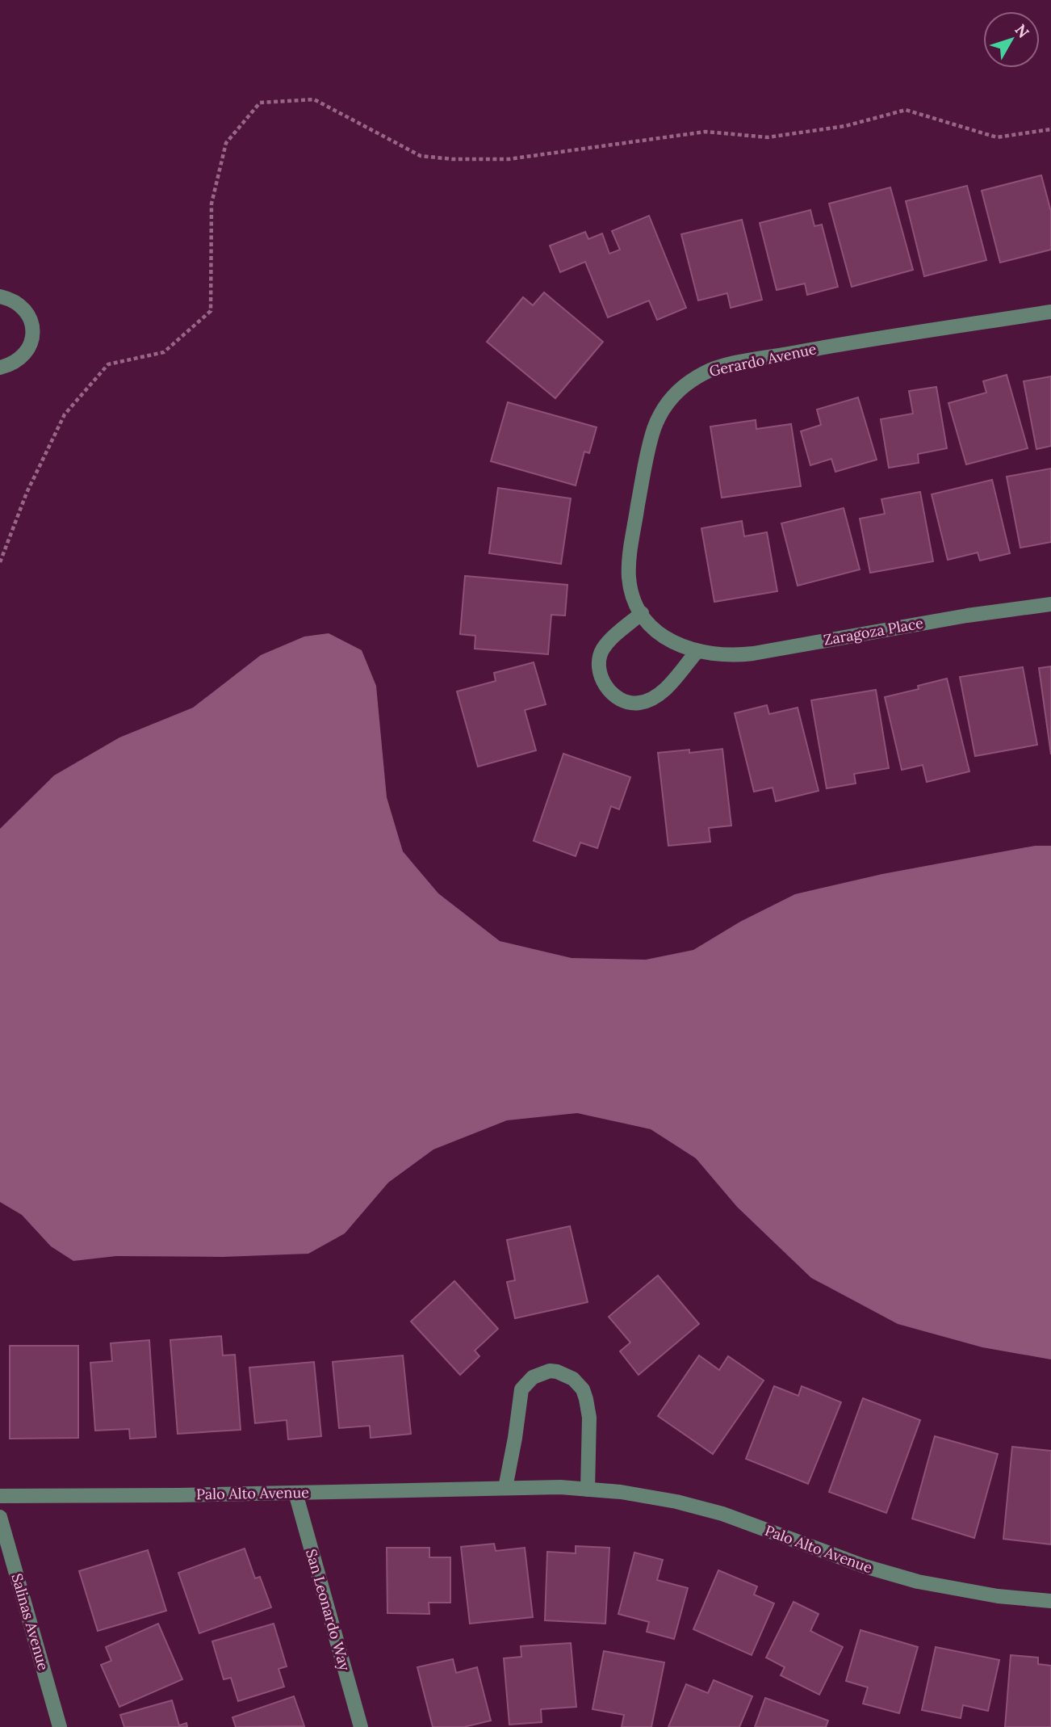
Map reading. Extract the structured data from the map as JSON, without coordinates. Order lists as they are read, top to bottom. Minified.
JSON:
{"streets":{"street":["Gerardo Avenue","Zaragoza Place","Palo Alto Avenue","San Leonardo Way","Salinas Avenue"]},"crossings":[["Gerardo Avenue","Zaragoza Place"],["Palo Alto Avenue","San Leonardo Way"]],"north":"top right"}
